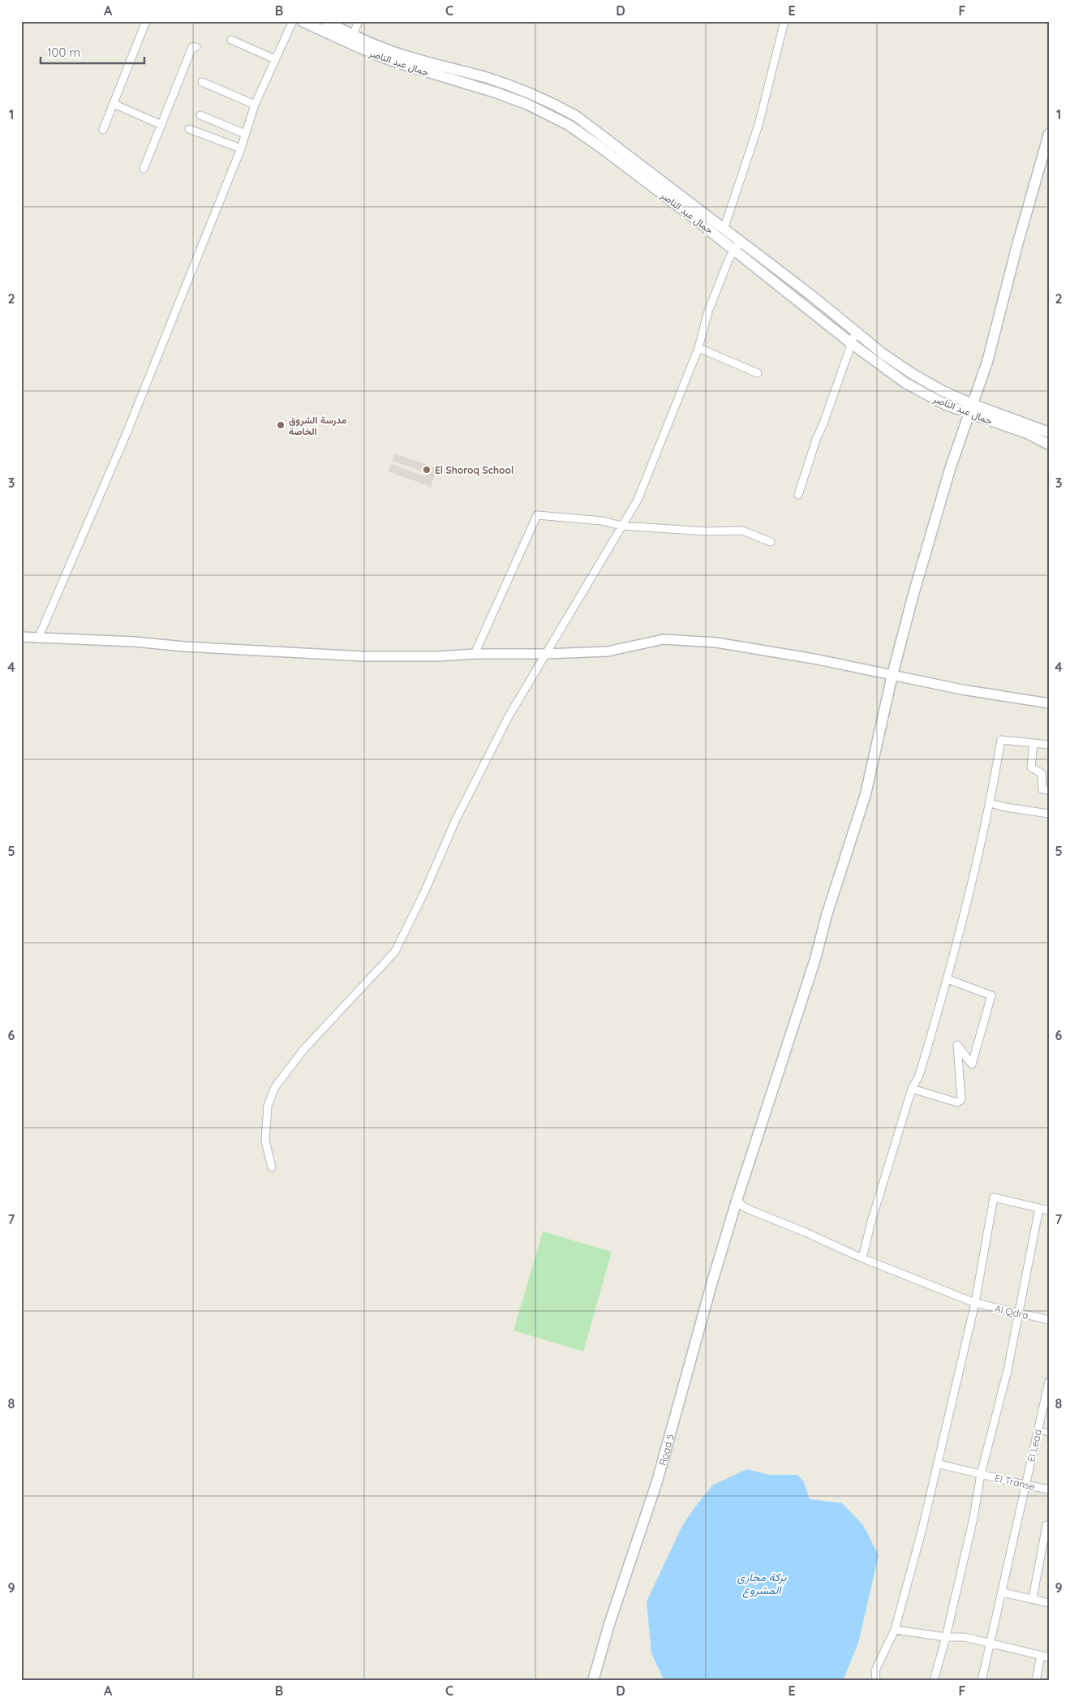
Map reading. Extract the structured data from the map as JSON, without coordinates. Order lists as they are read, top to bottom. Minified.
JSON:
{"streets":{"main road":["جمال عبد الناصر","Road 5"],"street":["Al Qdra","El Lead","El Transe"]},"crossings":[["جمال عبد الناصر","Road 5"],["Al Qdra","Road 5"],["El Lead","El Transe"]],"water":["بركة مجارى المشروع"],"places":["مدرسة الشروق الخاصة","El Shoroq School"],"scale_bar":"100 m","grid":{"columns":["A","B","C","D","E","F"],"rows":["1","2","3","4","5","6","7","8","9"]}}
